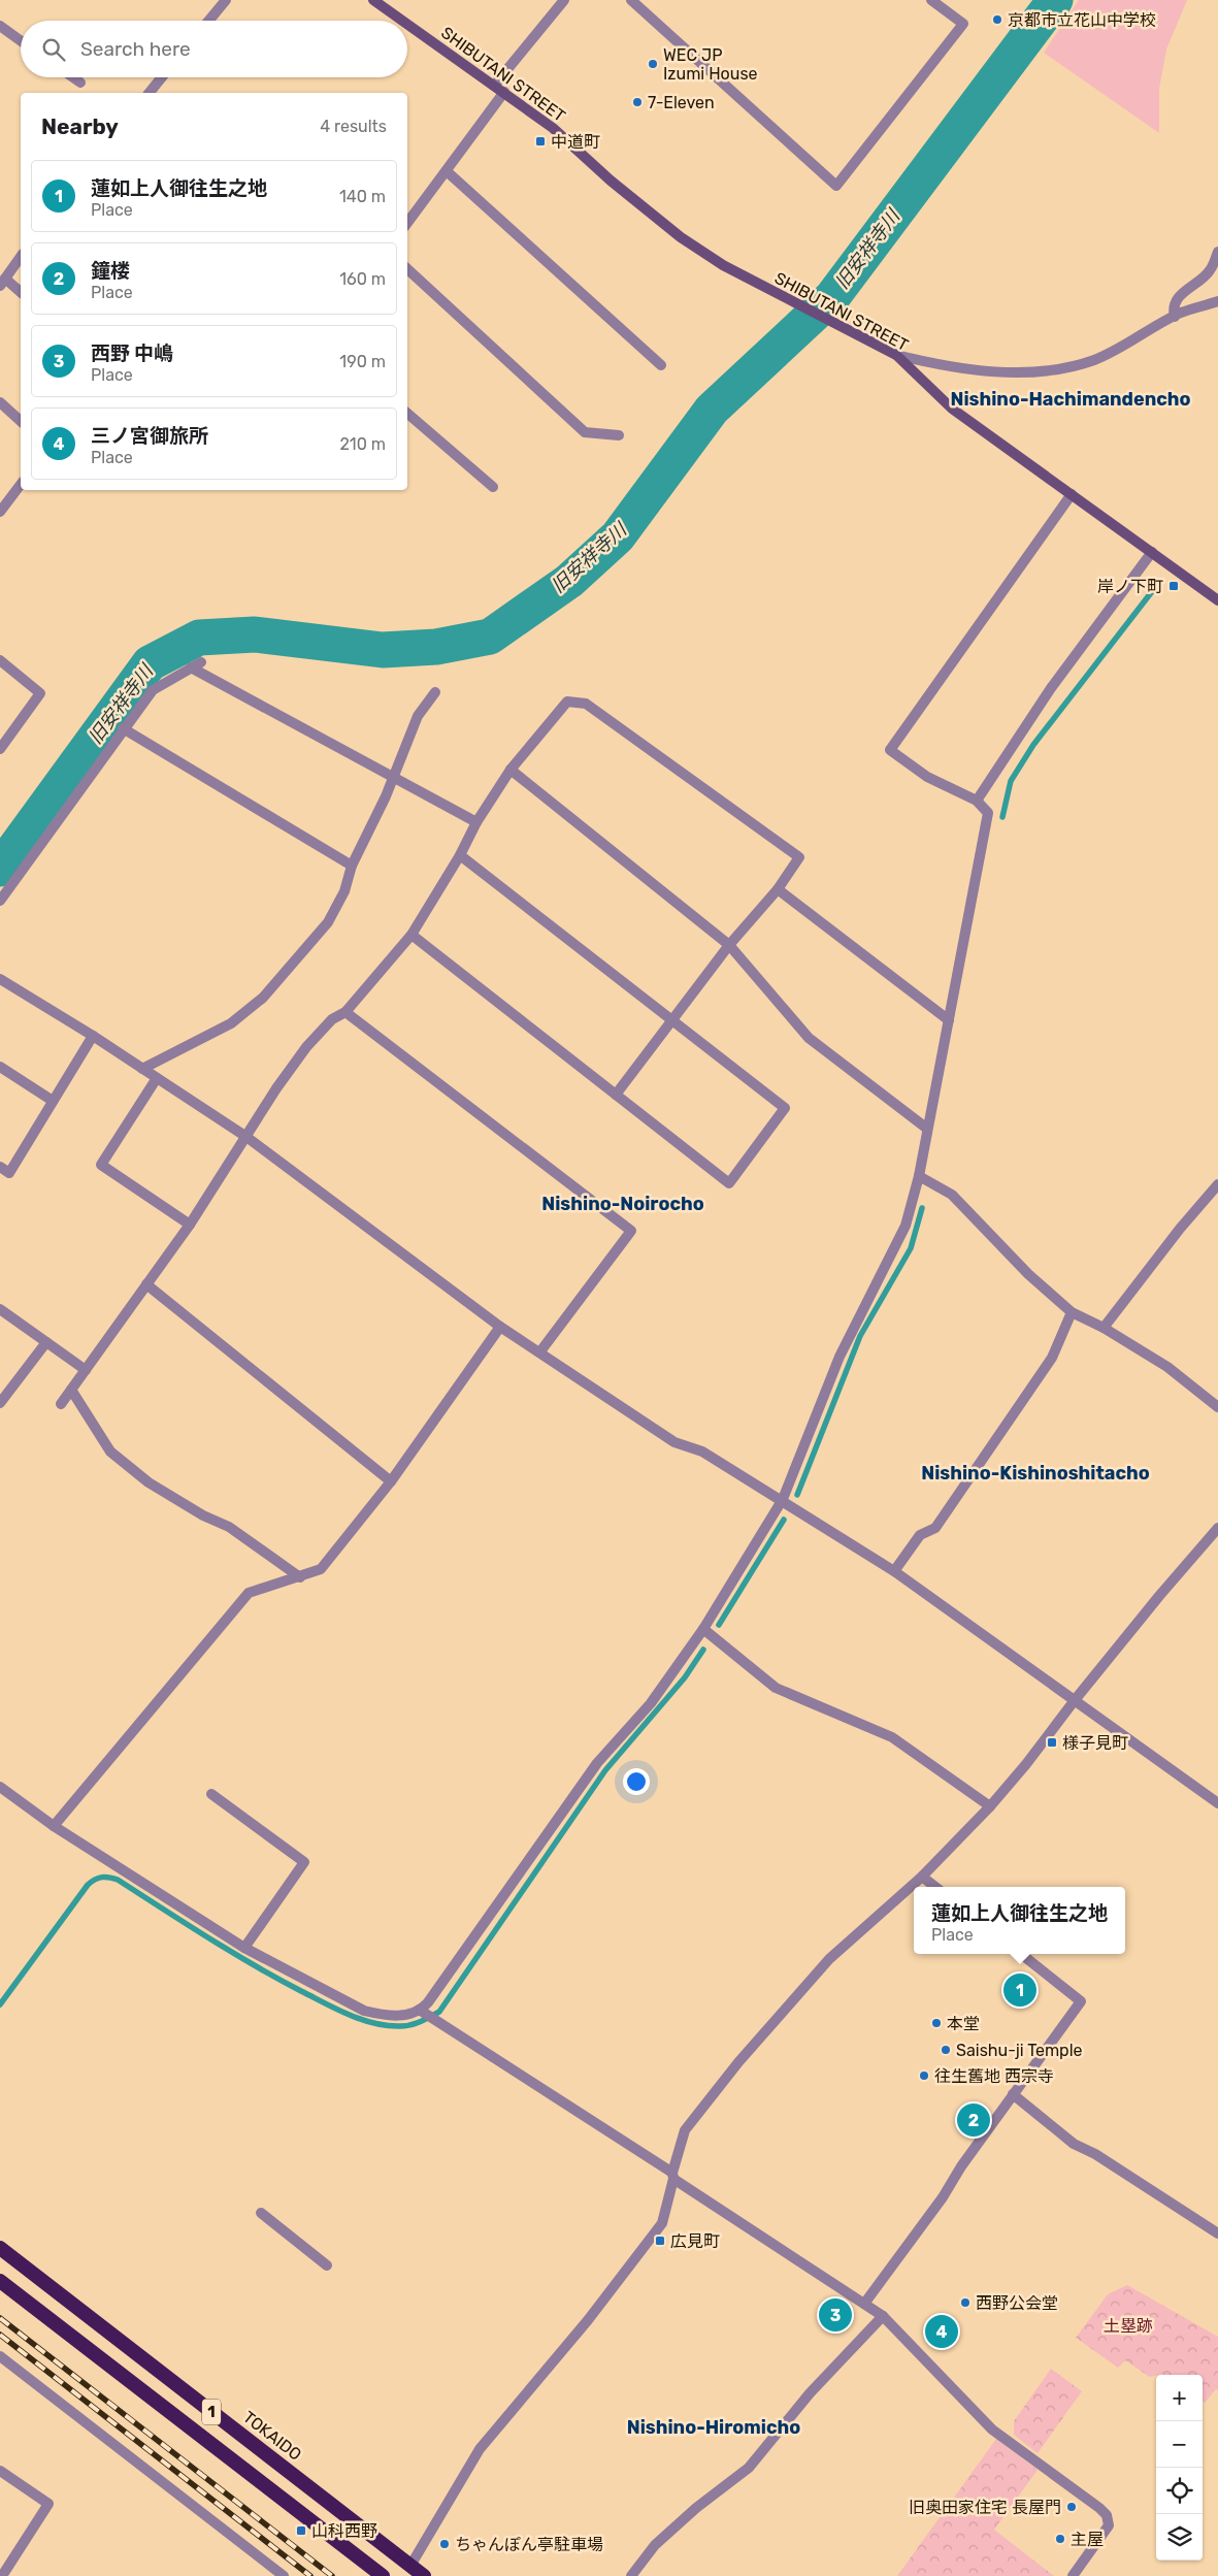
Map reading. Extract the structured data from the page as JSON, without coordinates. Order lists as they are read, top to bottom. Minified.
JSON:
{"streets":{"highway":["1","TOKAIDO"],"main road":["SHIBUTANI STREET"]},"districts":["Nishino-Hachimandencho","Nishino-Noirocho","Nishino-Kishinoshitacho","Nishino-Hiromicho"],"water":["旧安祥寺川"],"parks":["土塁跡"],"places":{"other":["京都市立花山中学校","WEC JP Izumi House","7-Eleven","本堂","Saishu-ji Temple","往生舊地 西宗寺","西野公会堂","旧奥田家住宅 長屋門","主屋","ちゃんぽん亭駐車場"],"transit":["中道町","岸ノ下町","様子見町","広見町","山科西野"]},"page":{"search":"Search here","heading":["Nearby","4 results"],"list":[{"mark":"1","name":"蓮如上人御往生之地","note":"Place","value":"140 m"},{"mark":"2","name":"鐘楼","note":"Place","value":"160 m"},{"mark":"3","name":"西野 中嶋","note":"Place","value":"190 m"},{"mark":"4","name":"三ノ宮御旅所","note":"Place","value":"210 m"}],"popup":["蓮如上人御往生之地","Place"],"pins":["1","2","3","4"],"map_buttons":["+","−"]}}
